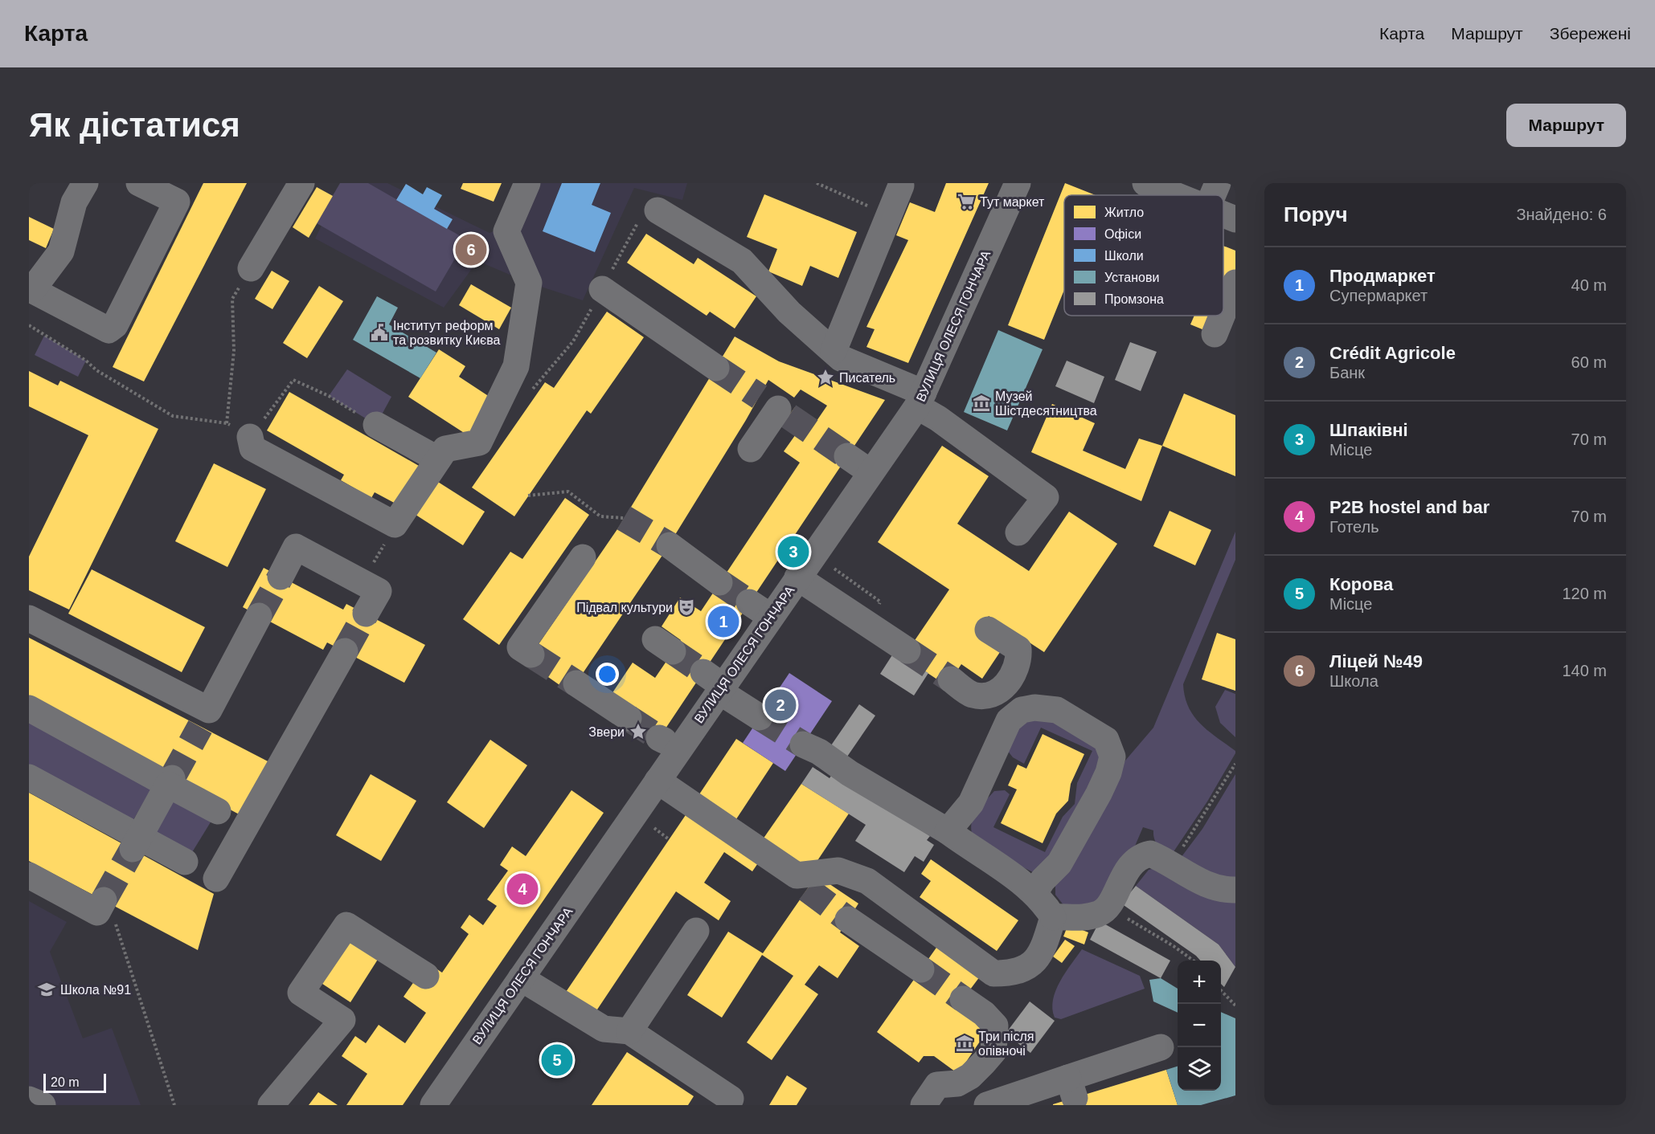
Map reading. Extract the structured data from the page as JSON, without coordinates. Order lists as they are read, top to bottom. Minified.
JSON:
{"streets":{"street":["ВУЛИЦЯ ОЛЕСЯ ГОНЧАРА"]},"places":{"supermarket":["Тут маркет"],"public building":["Інститут реформ та розвитку Києва"],"place":["Писатель","Звери"],"museum":["Музей Шістдесятництва","Три після опівночі"],"theatre":["Підвал культури"],"school or university":["Школа №91"]},"legend":["Житло","Офіси","Школи","Установи","Промзона"],"scale_bar":"20 m","page":{"header":"Карта","nav":["Карта","Маршрут","Збережені"],"buttons":"Маршрут","title":"Як дістатися","heading":["Поруч","Знайдено: 6"],"pins":["6","3","1","2","4","5"],"list":[{"mark":"1","name":"Продмаркет","note":"Супермаркет","value":"40 m"},{"mark":"2","name":"Crédit Agricole","note":"Банк","value":"60 m"},{"mark":"3","name":"Шпаківні","note":"Місце","value":"70 m"},{"mark":"4","name":"P2B hostel and bar","note":"Готель","value":"70 m"},{"mark":"5","name":"Корова","note":"Місце","value":"120 m"},{"mark":"6","name":"Ліцей №49","note":"Школа","value":"140 m"}],"map_buttons":["+","−"],"scale":"20 m"}}
